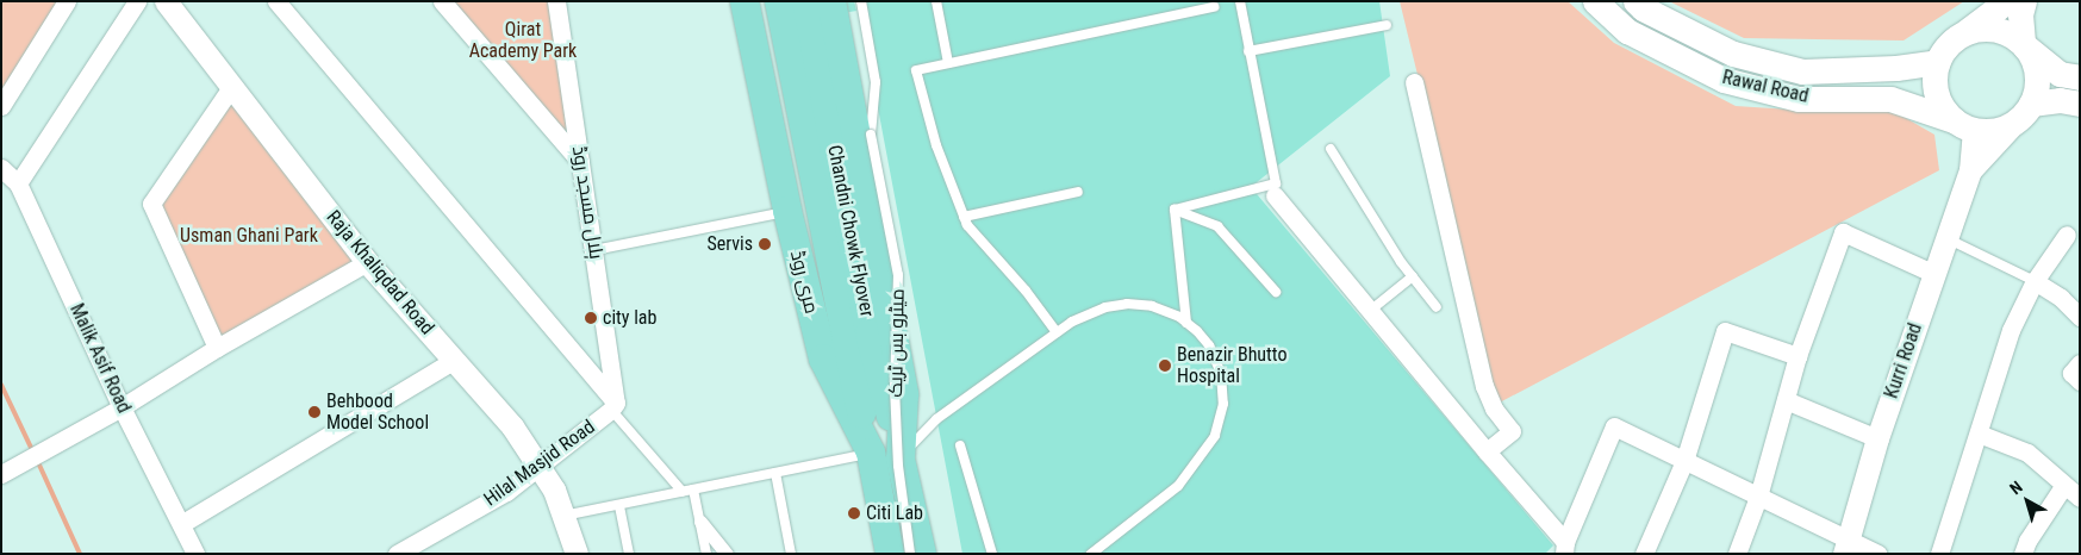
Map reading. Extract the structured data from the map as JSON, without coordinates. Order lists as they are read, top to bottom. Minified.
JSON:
{"streets":{"main road":["Rawal Road","Chandni Chowk Flyover","مری روڈ"],"street":["ہلال مسجد روڈ","Raja Khaliqdad Road","Malik Asif Road","Kurri Road","Hilal Masjid Road"],"lane":["میٹرو بس ٹریک"]},"crossings":[["ہلال مسجد روڈ","Hilal Masjid Road"],["Chandni Chowk Flyover","مری روڈ"],["Raja Khaliqdad Road","Hilal Masjid Road"]],"parks":["Qirat Academy Park","Usman Ghani Park"],"places":["Servis","city lab","Benazir Bhutto Hospital","Behbood Model School","Citi Lab"],"north":"top left"}
